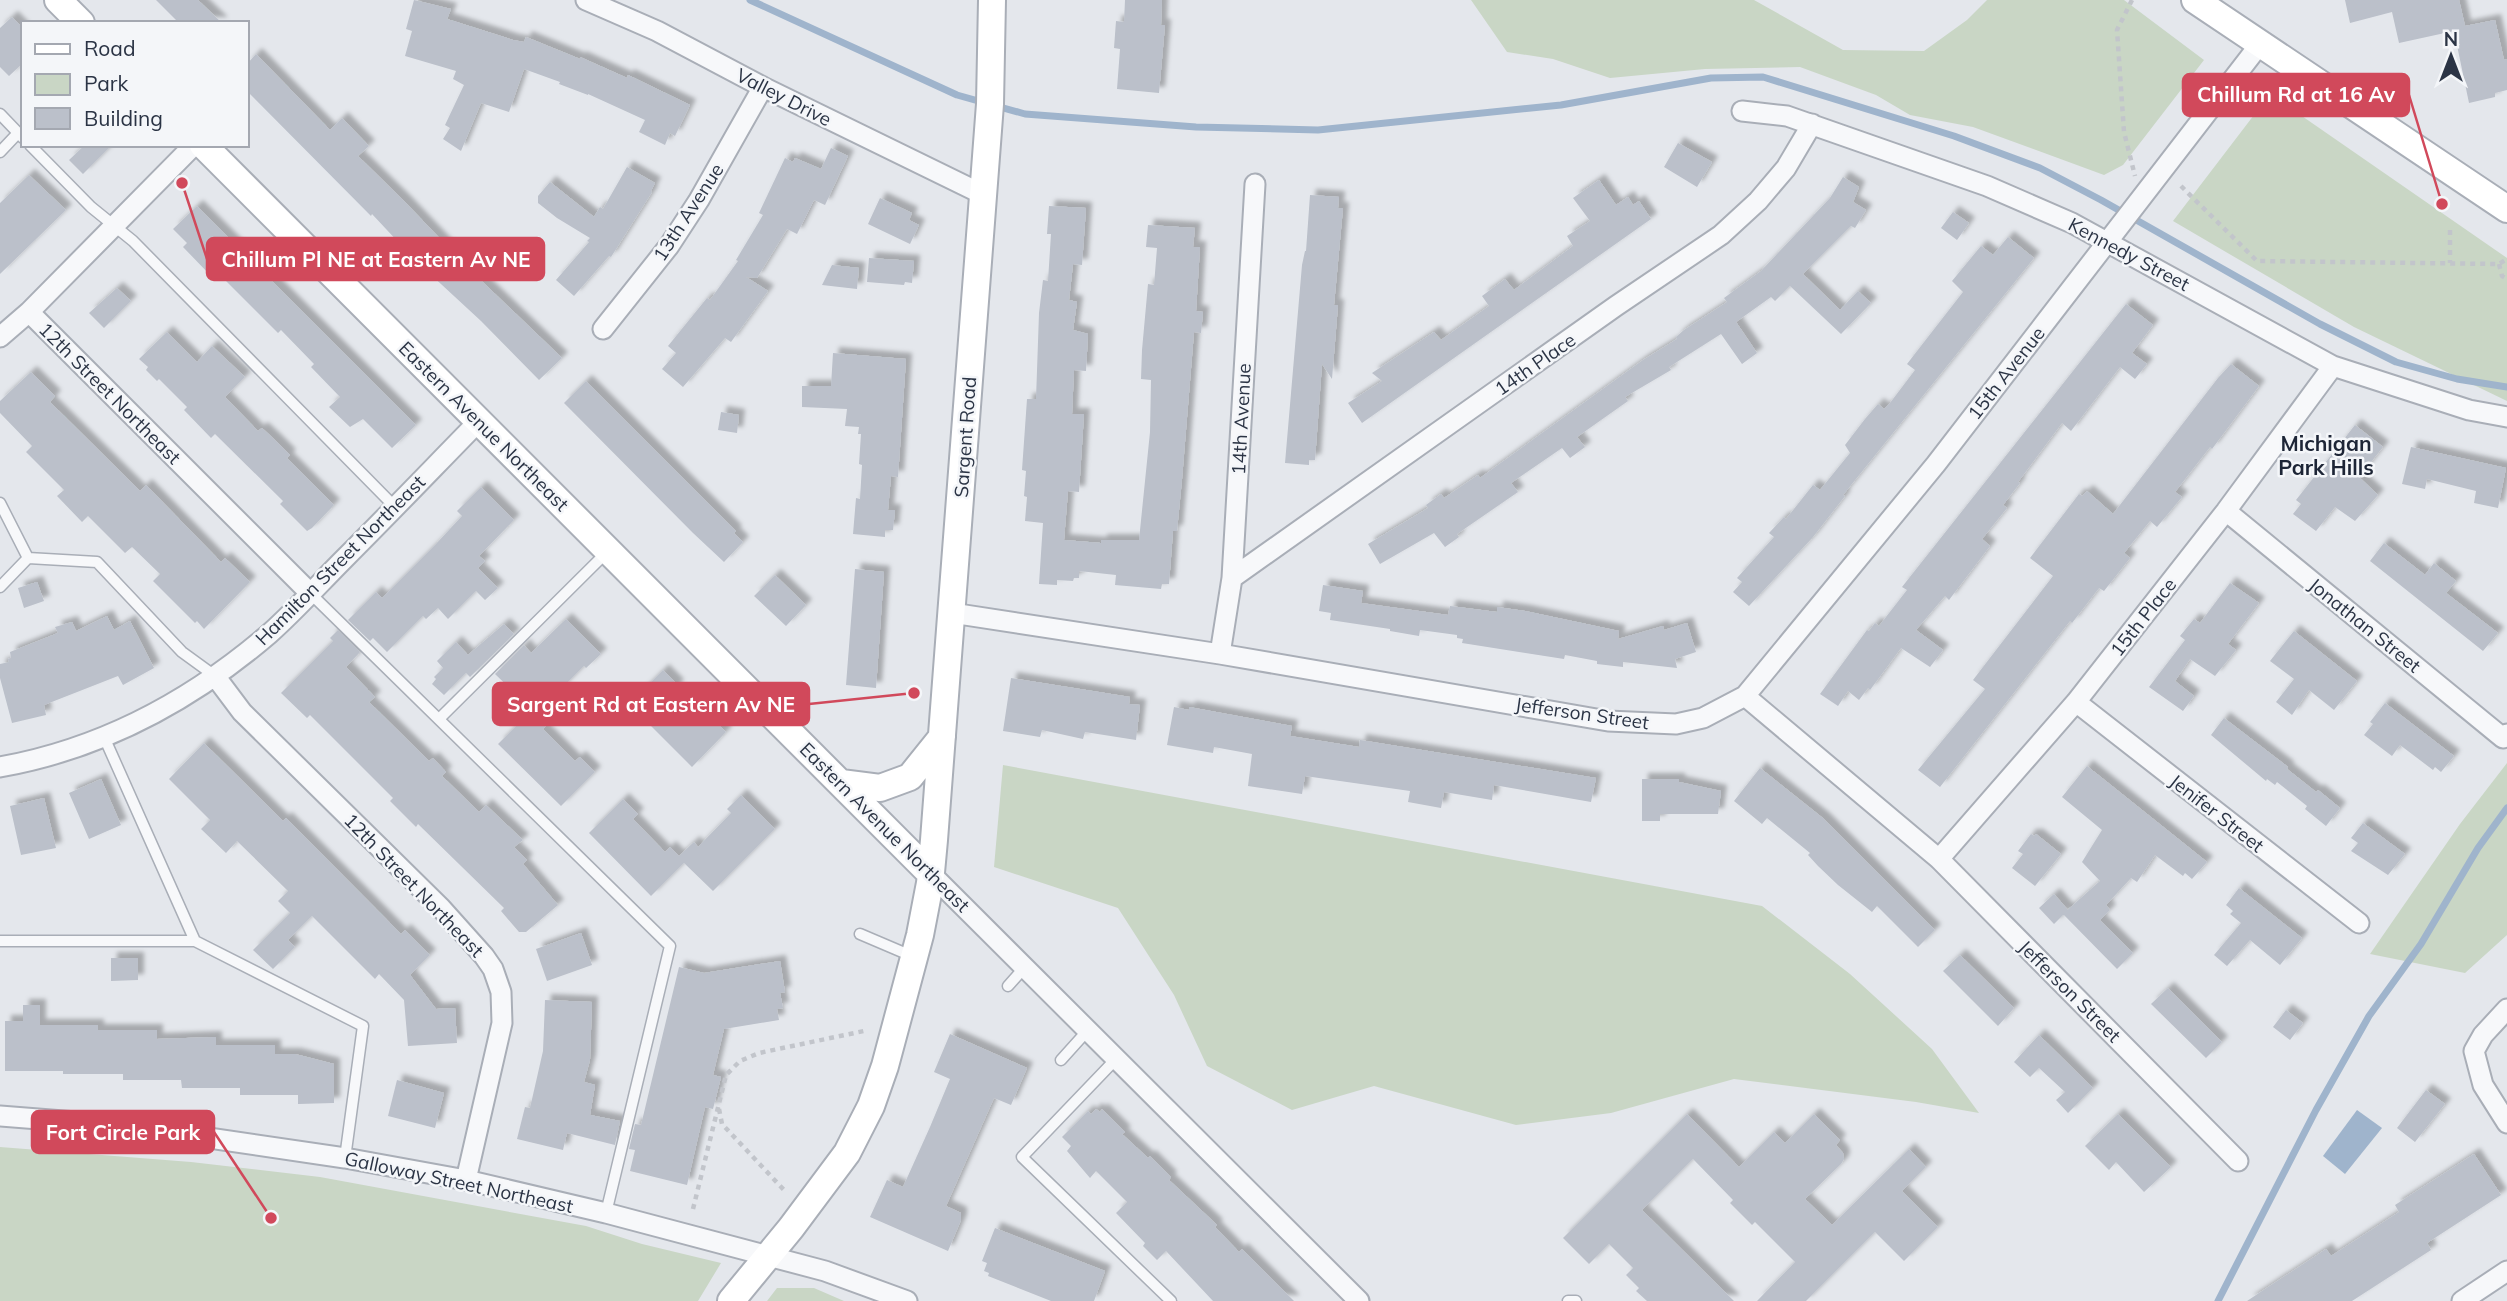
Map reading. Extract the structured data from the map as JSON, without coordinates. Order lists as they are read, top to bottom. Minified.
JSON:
{"streets":{"main road":["Eastern Avenue Northeast","Sargent Road"],"street":["Valley Drive","13th Avenue","Kennedy Street","14th Place","15th Avenue","12th Street Northeast","14th Avenue","Hamilton Street Northeast","15th Place","Jonathan Street","Jefferson Street","Jenifer Street","Galloway Street Northeast"]},"crossings":[["Valley Drive","13th Avenue"],["Valley Drive","Sargent Road"],["Kennedy Street","14th Place"],["Kennedy Street","15th Avenue"],["Kennedy Street","15th Place"],["14th Place","14th Avenue"],["15th Avenue","Jefferson Street"],["12th Street Northeast","Hamilton Street Northeast"],["12th Street Northeast","Galloway Street Northeast"],["14th Avenue","Jefferson Street"],["Eastern Avenue Northeast","Sargent Road"],["Eastern Avenue Northeast","Hamilton Street Northeast"],["Sargent Road","Jefferson Street"],["Sargent Road","Galloway Street Northeast"],["15th Place","Jonathan Street"],["15th Place","Jefferson Street"],["15th Place","Jenifer Street"]],"districts":["Michigan Park Hills"],"places":["Chillum Pl NE at Eastern Av NE","Chillum Rd at 16 Av","Sargent Rd at Eastern Av NE","Fort Circle Park"],"legend":["Road","Park","Building"],"north":"top"}
